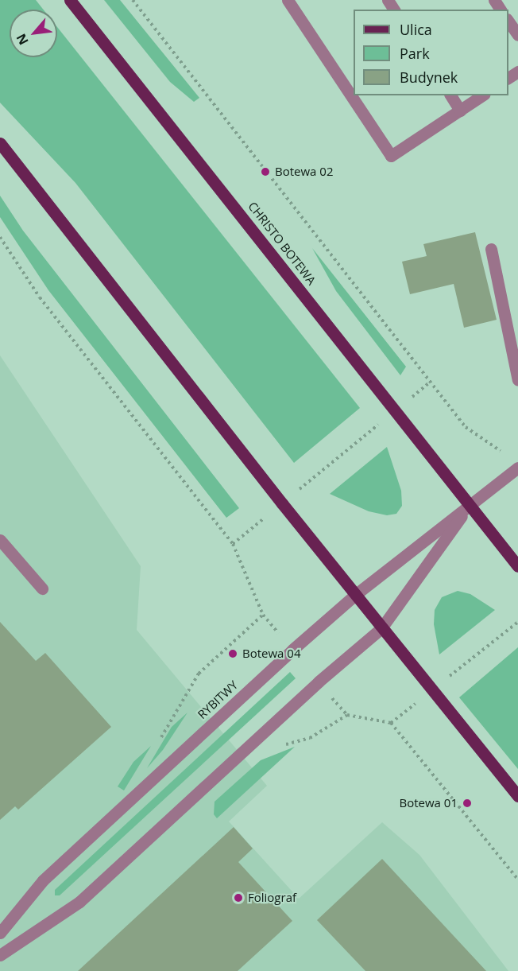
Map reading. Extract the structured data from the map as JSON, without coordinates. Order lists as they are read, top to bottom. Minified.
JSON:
{"streets":{"main road":["CHRISTO BOTEWA"],"street":["RYBITWY"]},"crossings":[["CHRISTO BOTEWA","RYBITWY"]],"places":["Botewa 02","Botewa 04","Botewa 01","Foliograf"],"legend":["Ulica","Park","Budynek"],"north":"bottom left"}
